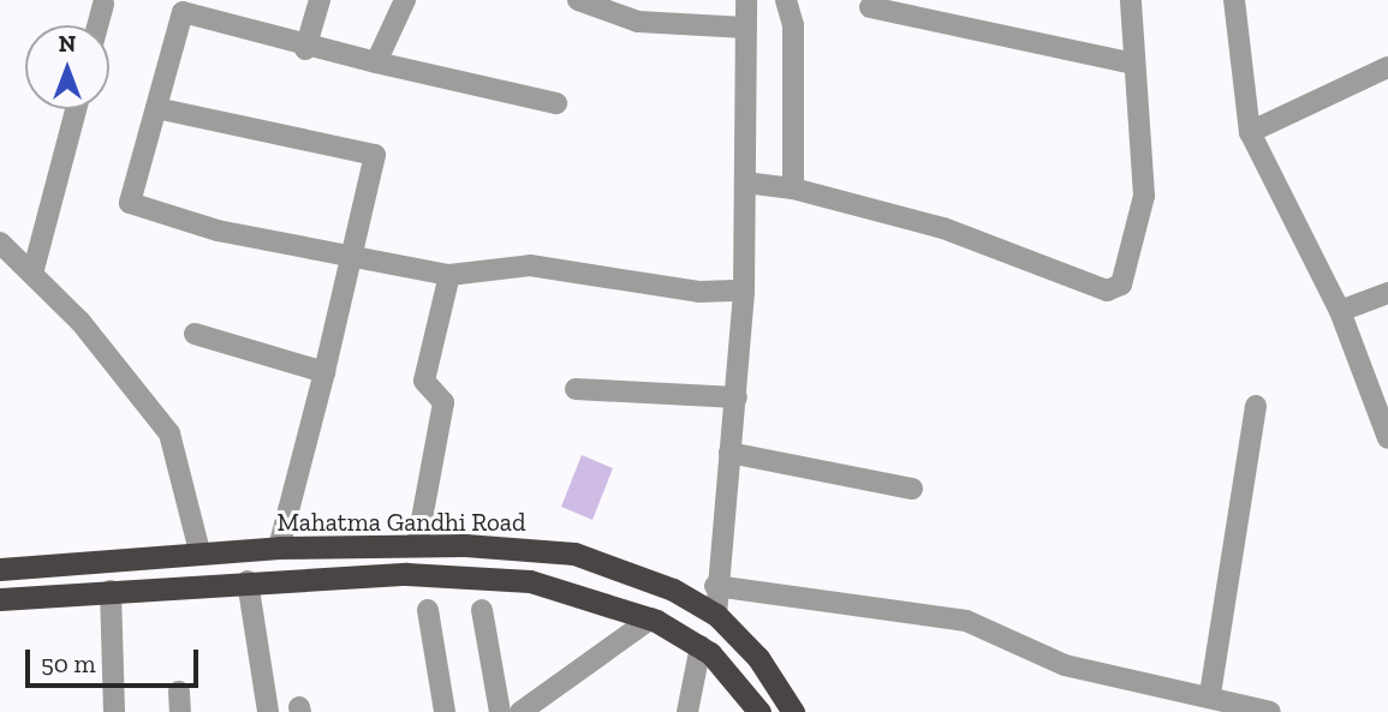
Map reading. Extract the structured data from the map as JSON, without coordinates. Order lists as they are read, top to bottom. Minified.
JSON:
{"streets":{"highway":["Mahatma Gandhi Road"]},"scale_bar":"50 m","north":"top"}
